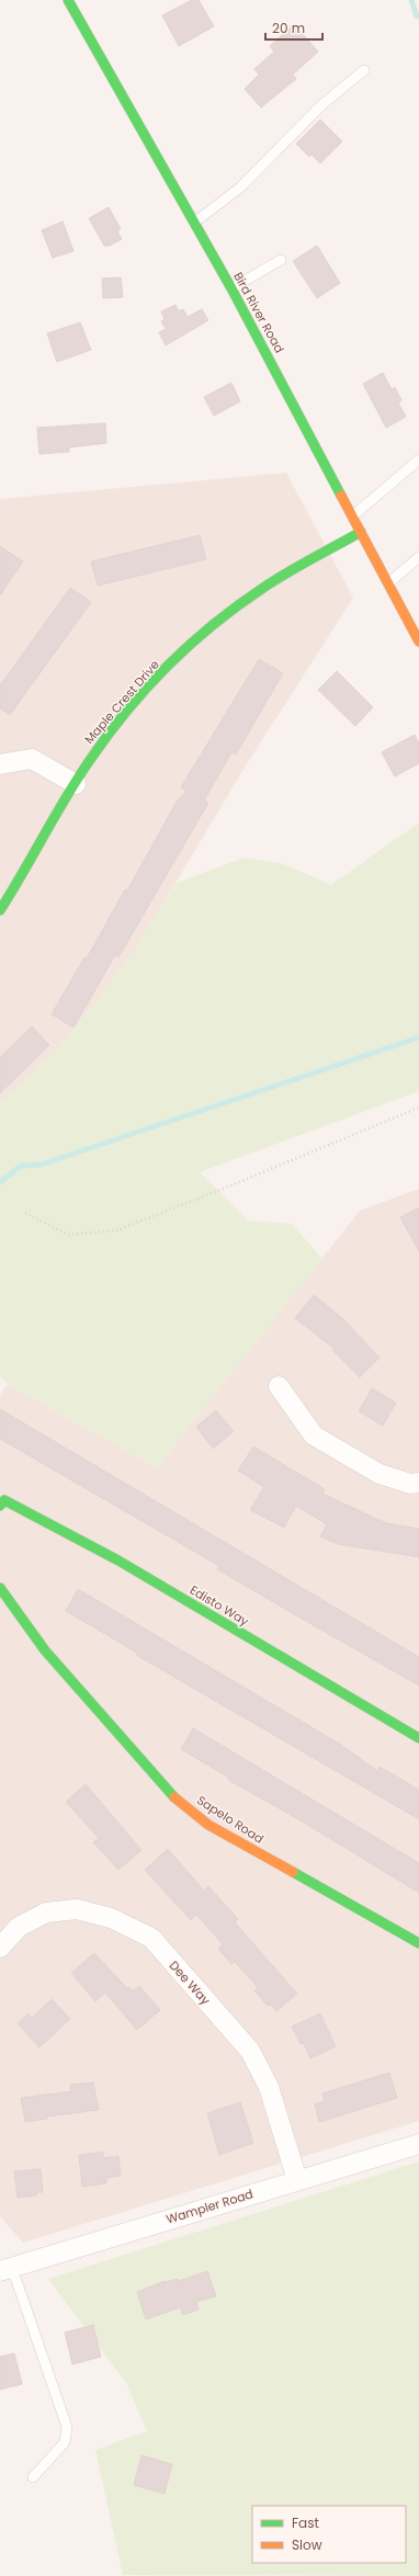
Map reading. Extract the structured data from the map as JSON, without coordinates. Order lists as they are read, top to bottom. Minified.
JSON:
{"streets":{"street":["Bird River Road","Maple Crest Drive","Edisto Way","Sapelo Road","Dee Way","Wampler Road"]},"crossings":[["Bird River Road","Maple Crest Drive"],["Dee Way","Wampler Road"]],"legend":["Fast","Slow"],"scale_bar":"20 m"}
